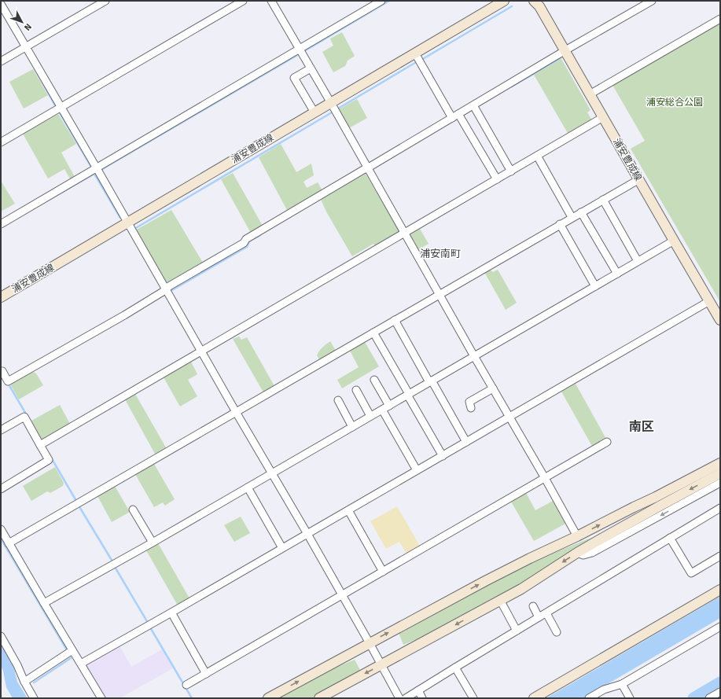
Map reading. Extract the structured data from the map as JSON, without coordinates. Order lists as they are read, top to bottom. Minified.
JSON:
{"streets":{"street":["浦安豊成線"]},"districts":["浦安南町","南区"],"parks":["浦安総合公園"],"north":"bottom right"}
